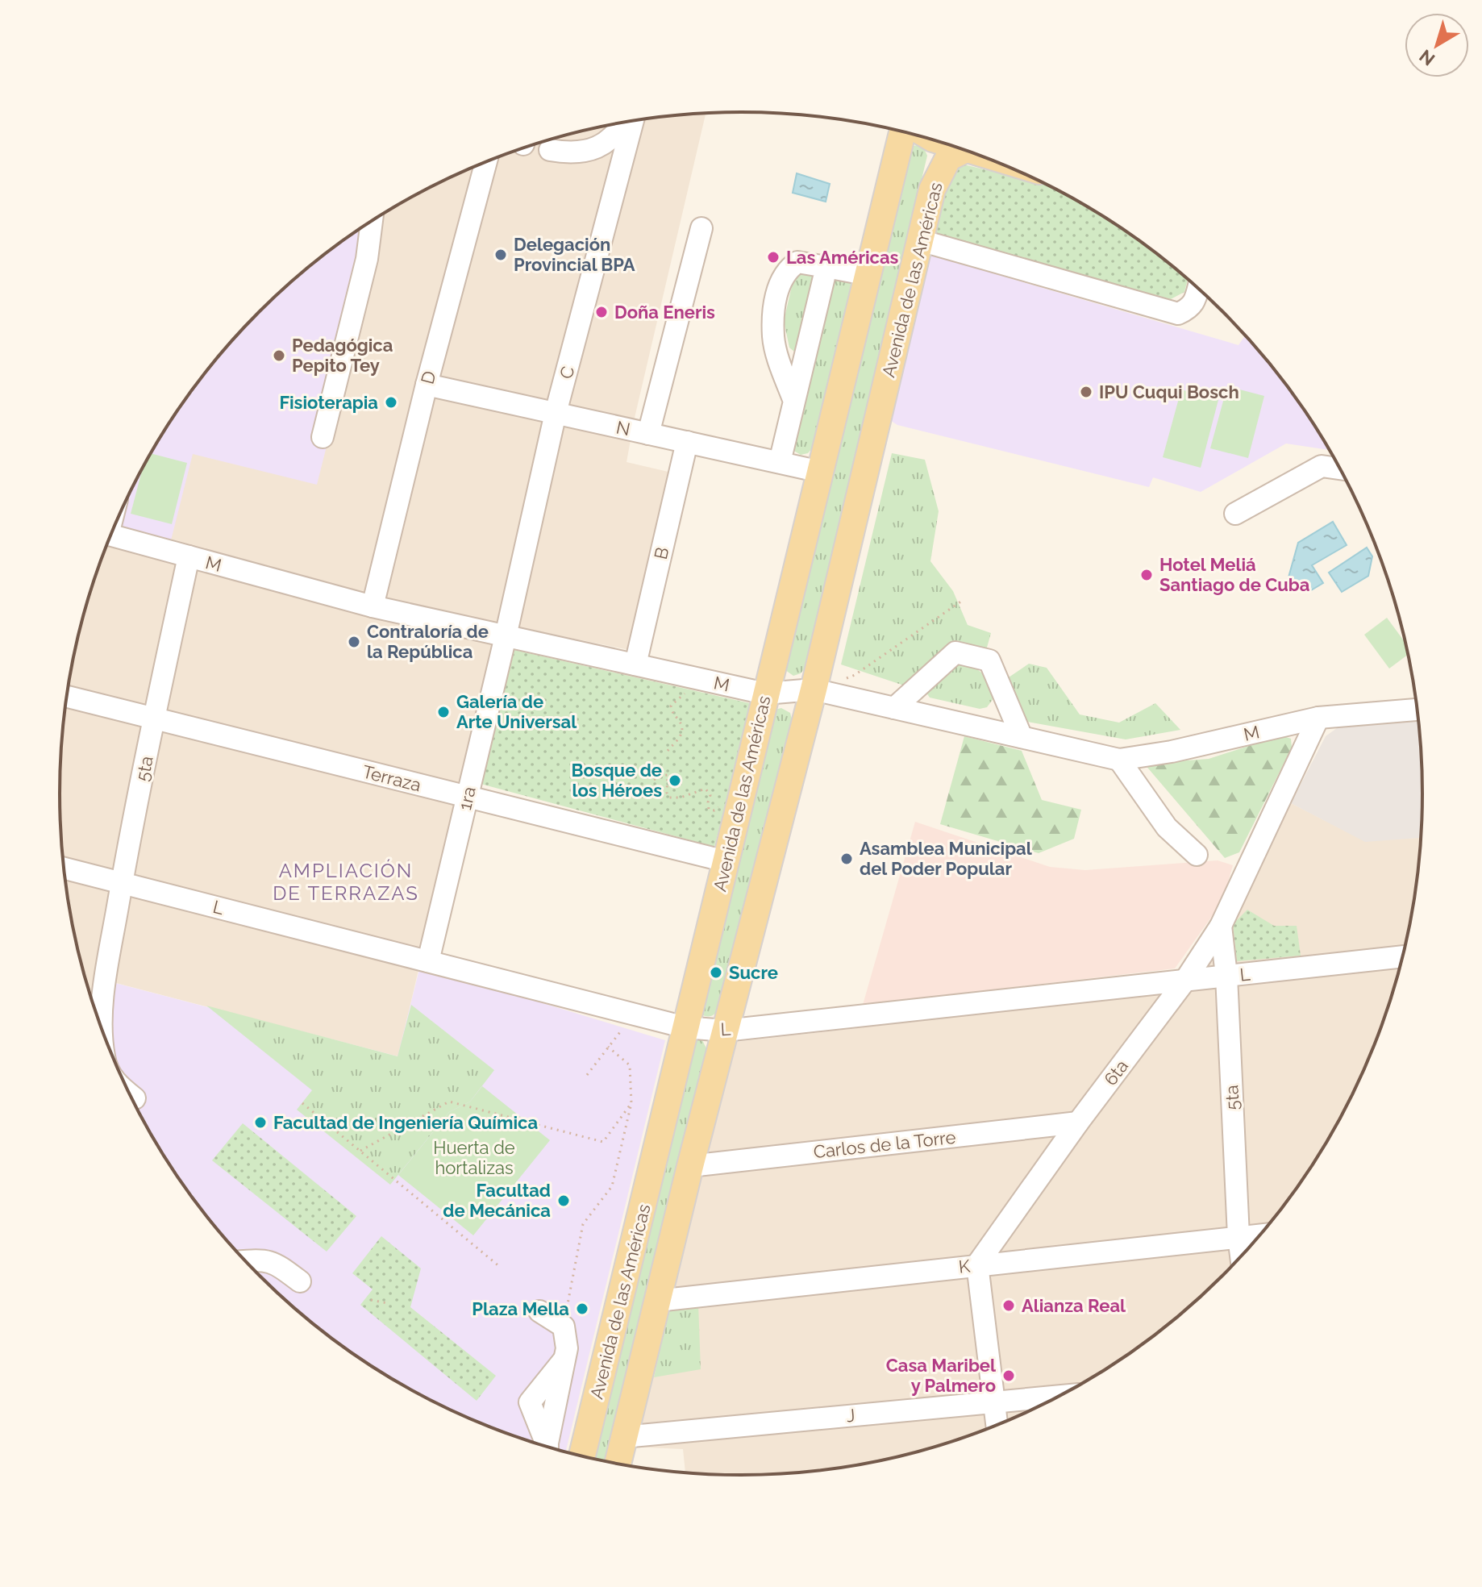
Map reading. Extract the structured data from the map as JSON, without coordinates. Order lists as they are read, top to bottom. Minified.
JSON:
{"streets":{"main road":["Avenida de las Américas"],"street":["C","D","N","B","M","5ta","Terraza","1ra","L","6ta","Carlos de la Torre","K","J"]},"crossings":[["Avenida de las Américas","N"],["Avenida de las Américas","M"],["Avenida de las Américas","Terraza"],["Avenida de las Américas","L"],["Avenida de las Américas","Carlos de la Torre"],["Avenida de las Américas","K"],["Avenida de las Américas","J"],["C","N"],["C","M"],["C","1ra"],["D","N"],["D","M"],["N","B"],["B","M"],["M","5ta"],["M","1ra"],["M","6ta"],["5ta","Terraza"],["5ta","L"],["5ta","6ta"],["5ta","K"],["Terraza","1ra"],["1ra","L"],["L","6ta"],["6ta","Carlos de la Torre"],["6ta","K"]],"districts":["AMPLIACIÓN DE TERRAZAS"],"parks":["Huerta de hortalizas"],"places":["Delegación Provincial BPA","Las Américas","Doña Eneris","Pedagógica Pepito Tey","IPU Cuqui Bosch","Fisioterapia","Hotel Meliá Santiago de Cuba","Contraloría de la República","Galería de Arte Universal","Bosque de los Héroes","Asamblea Municipal del Poder Popular","Sucre","Facultad de Ingeniería Química","Facultad de Mecánica","Alianza Real","Plaza Mella","Casa Maribel y Palmero"],"north":"bottom left"}
